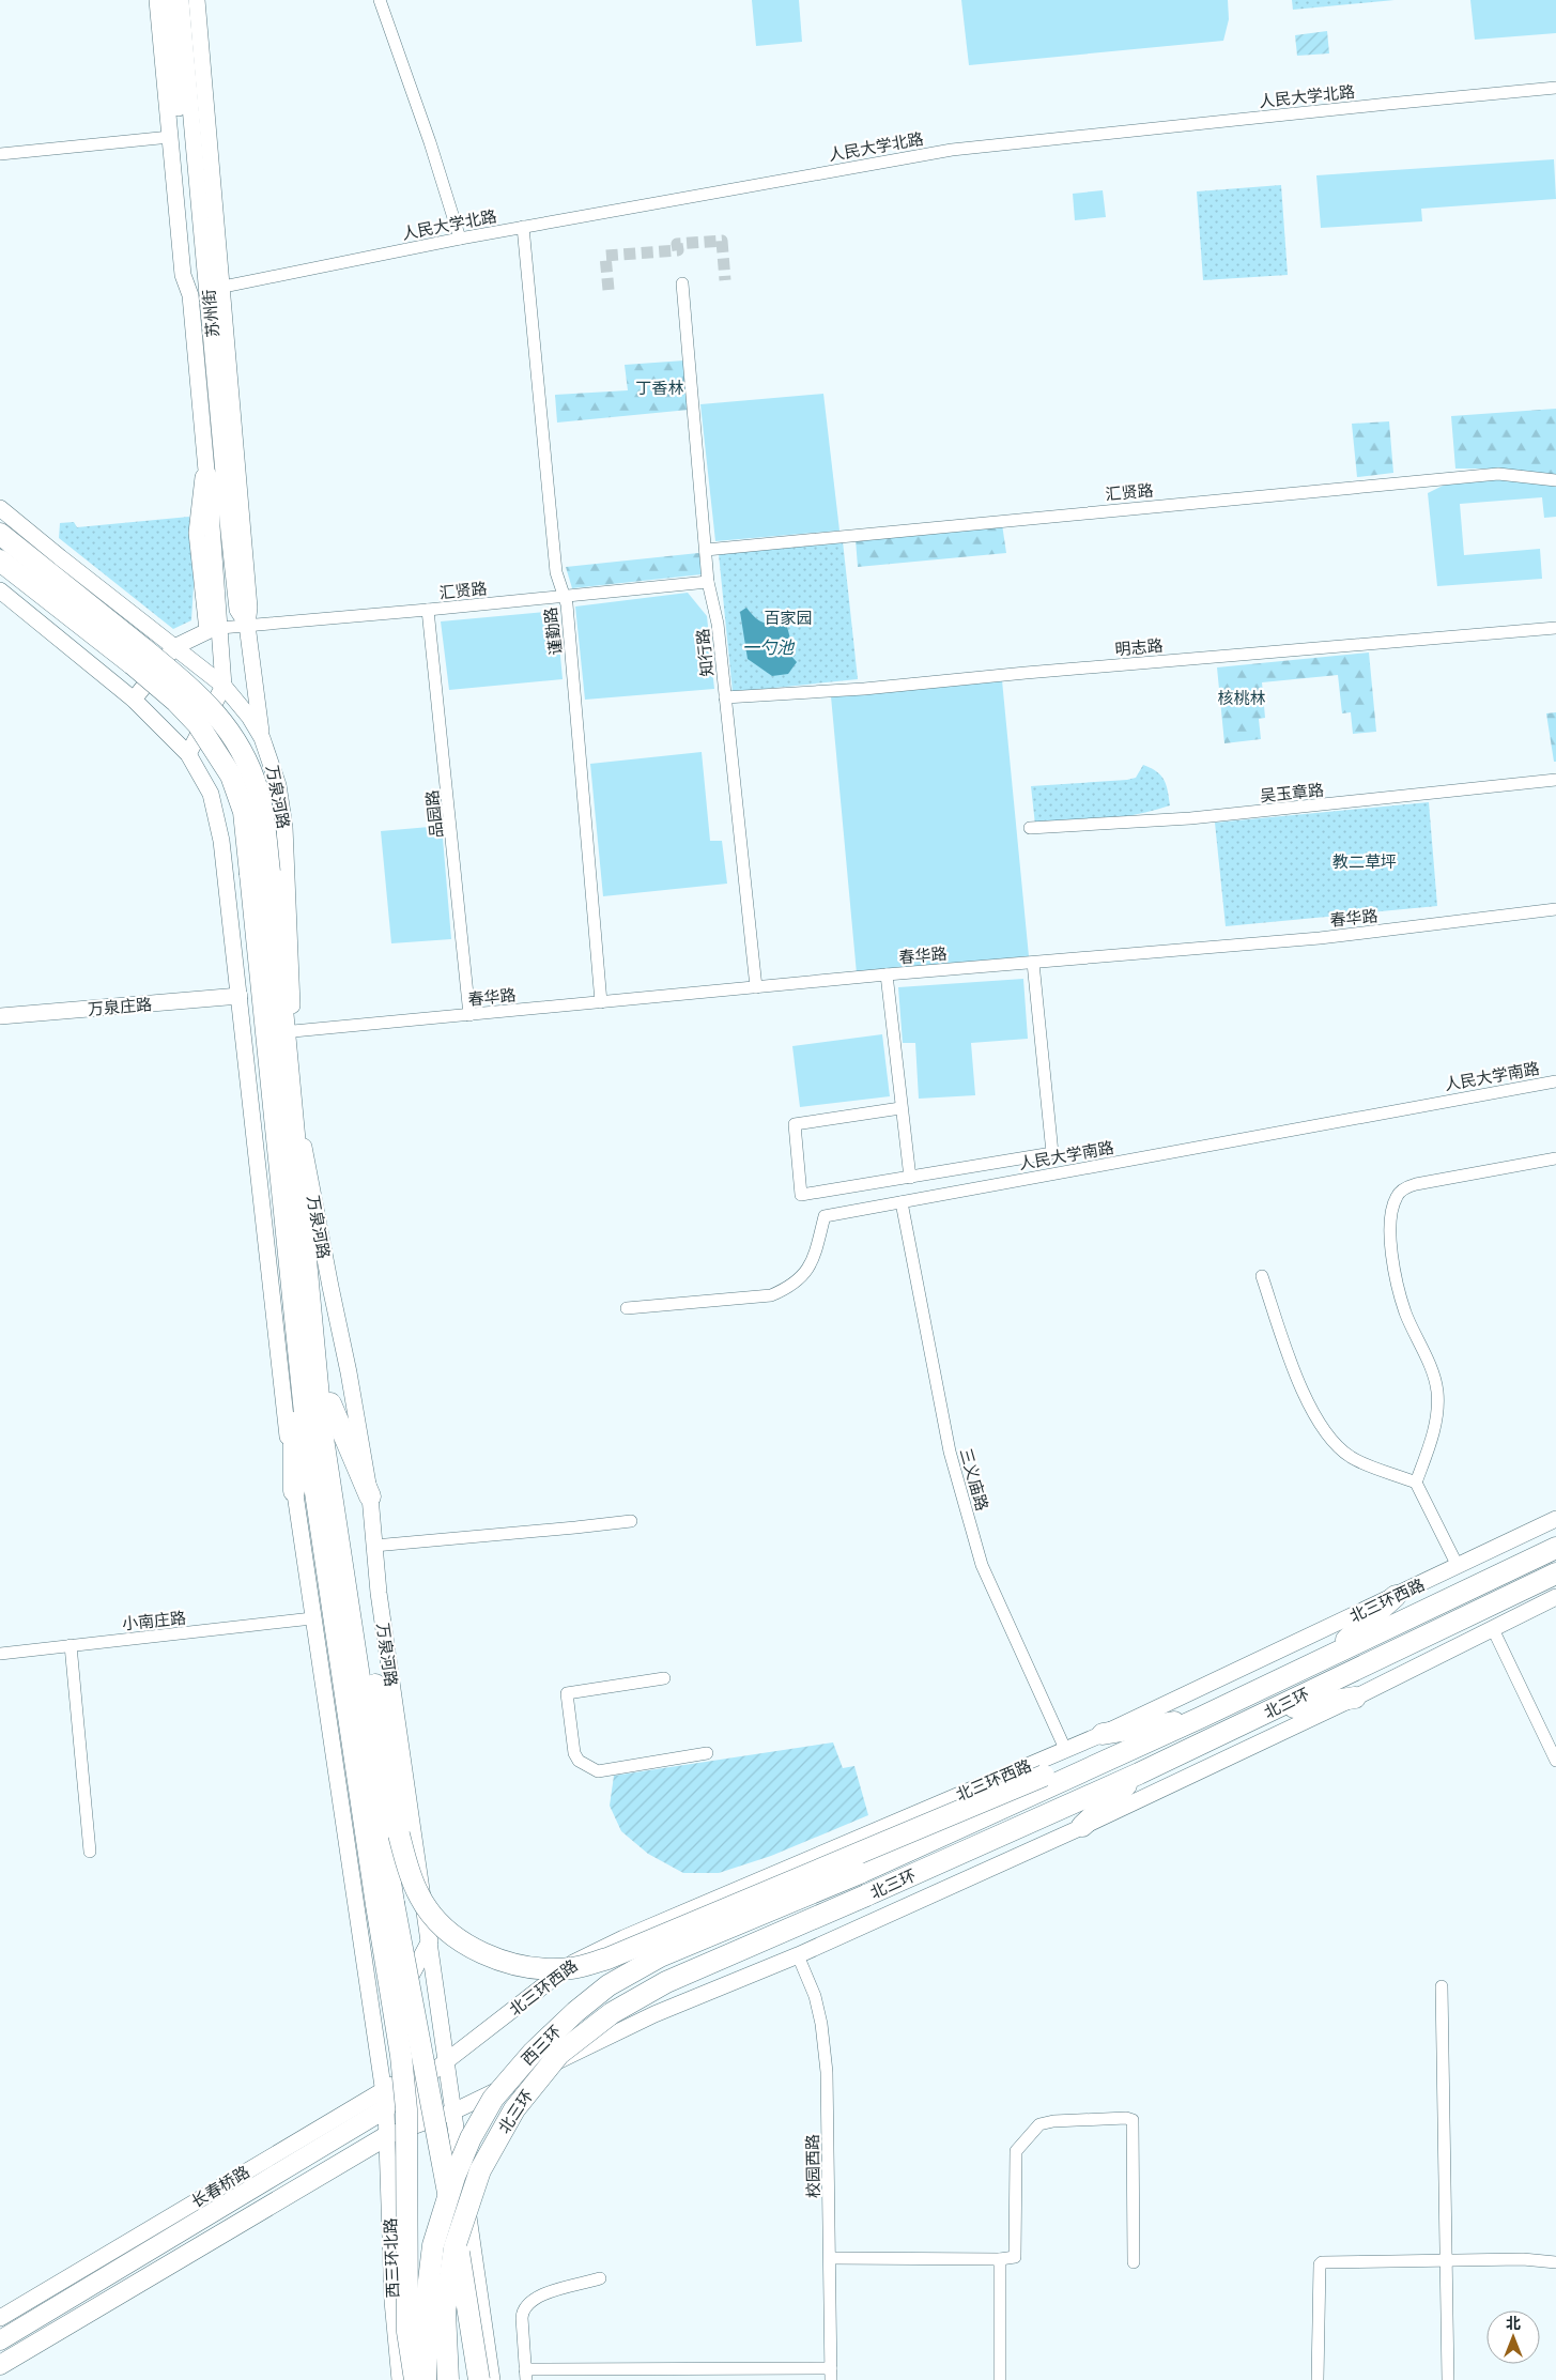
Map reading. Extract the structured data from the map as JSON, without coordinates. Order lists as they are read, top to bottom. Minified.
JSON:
{"streets":{"highway":["万泉河路","北三环","西三环"],"main road":["长春桥路"],"street":["人民大学北路","苏州街","汇贤路","谨勤路","明志路","知行路","吴玉章路","品园路","春华路","万泉庄路","人民大学南路","三义庙路","北三环西路","小南庄路","校园西路","西三环北路"]},"crossings":[["人民大学北路","苏州街"],["人民大学北路","谨勤路"],["苏州街","汇贤路"],["苏州街","万泉河路"],["汇贤路","谨勤路"],["汇贤路","知行路"],["汇贤路","品园路"],["谨勤路","春华路"],["明志路","知行路"],["知行路","春华路"],["万泉河路","春华路"],["万泉河路","北三环西路"],["品园路","春华路"],["人民大学南路","三义庙路"],["三义庙路","北三环西路"],["北三环西路","长春桥路"],["北三环西路","西三环北路"],["北三环","西三环"],["长春桥路","西三环北路"]],"water":["一勺池"],"parks":["丁香林","百家园","核桃林","教二草坪"],"north":"top"}
